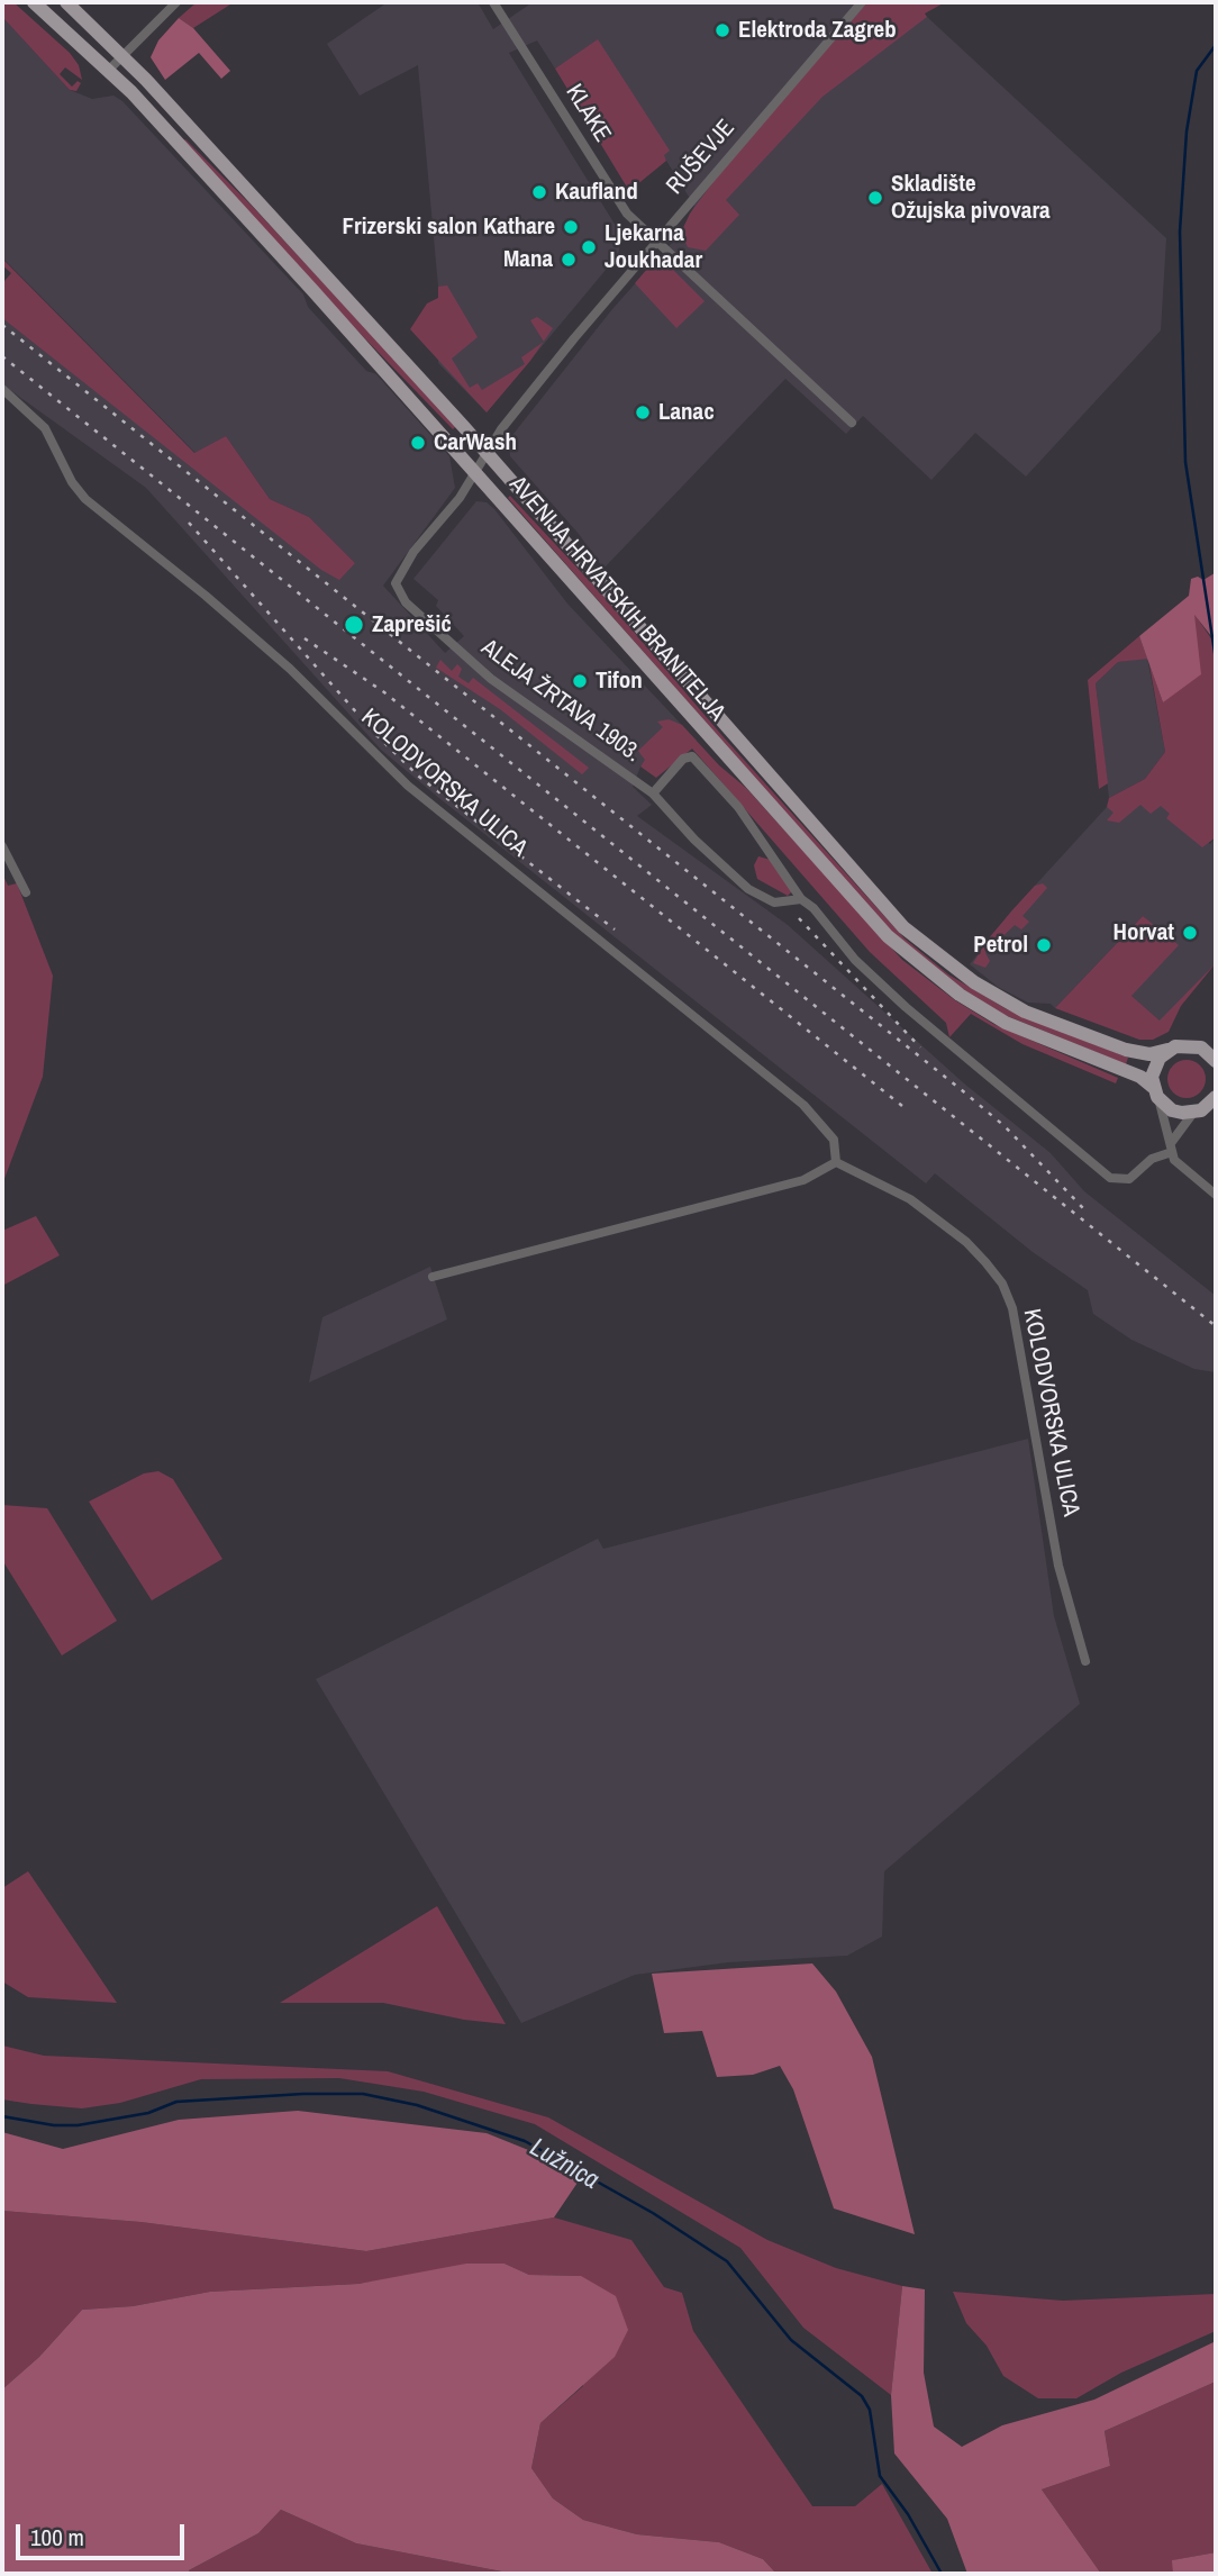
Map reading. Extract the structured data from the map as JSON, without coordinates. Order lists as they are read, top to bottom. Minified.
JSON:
{"streets":{"main road":["AVENIJA HRVATSKIH BRANITELJA"],"street":["KLAKE","RUŠEVJE","ALEJA ŽRTAVA 1903.","KOLODVORSKA ULICA"]},"crossings":[["KLAKE","RUŠEVJE"],["RUŠEVJE","AVENIJA HRVATSKIH BRANITELJA"],["RUŠEVJE","ALEJA ŽRTAVA 1903."],["AVENIJA HRVATSKIH BRANITELJA","ALEJA ŽRTAVA 1903."]],"water":["Lužnica"],"places":["Elektroda Zagreb","Kaufland","Skladište Ožujska pivovara","Frizerski salon Kathare","Ljekarna Joukhadar","Mana","Lanac","CarWash","Zaprešić","Tifon","Horvat","Petrol"],"scale_bar":"100 m"}
